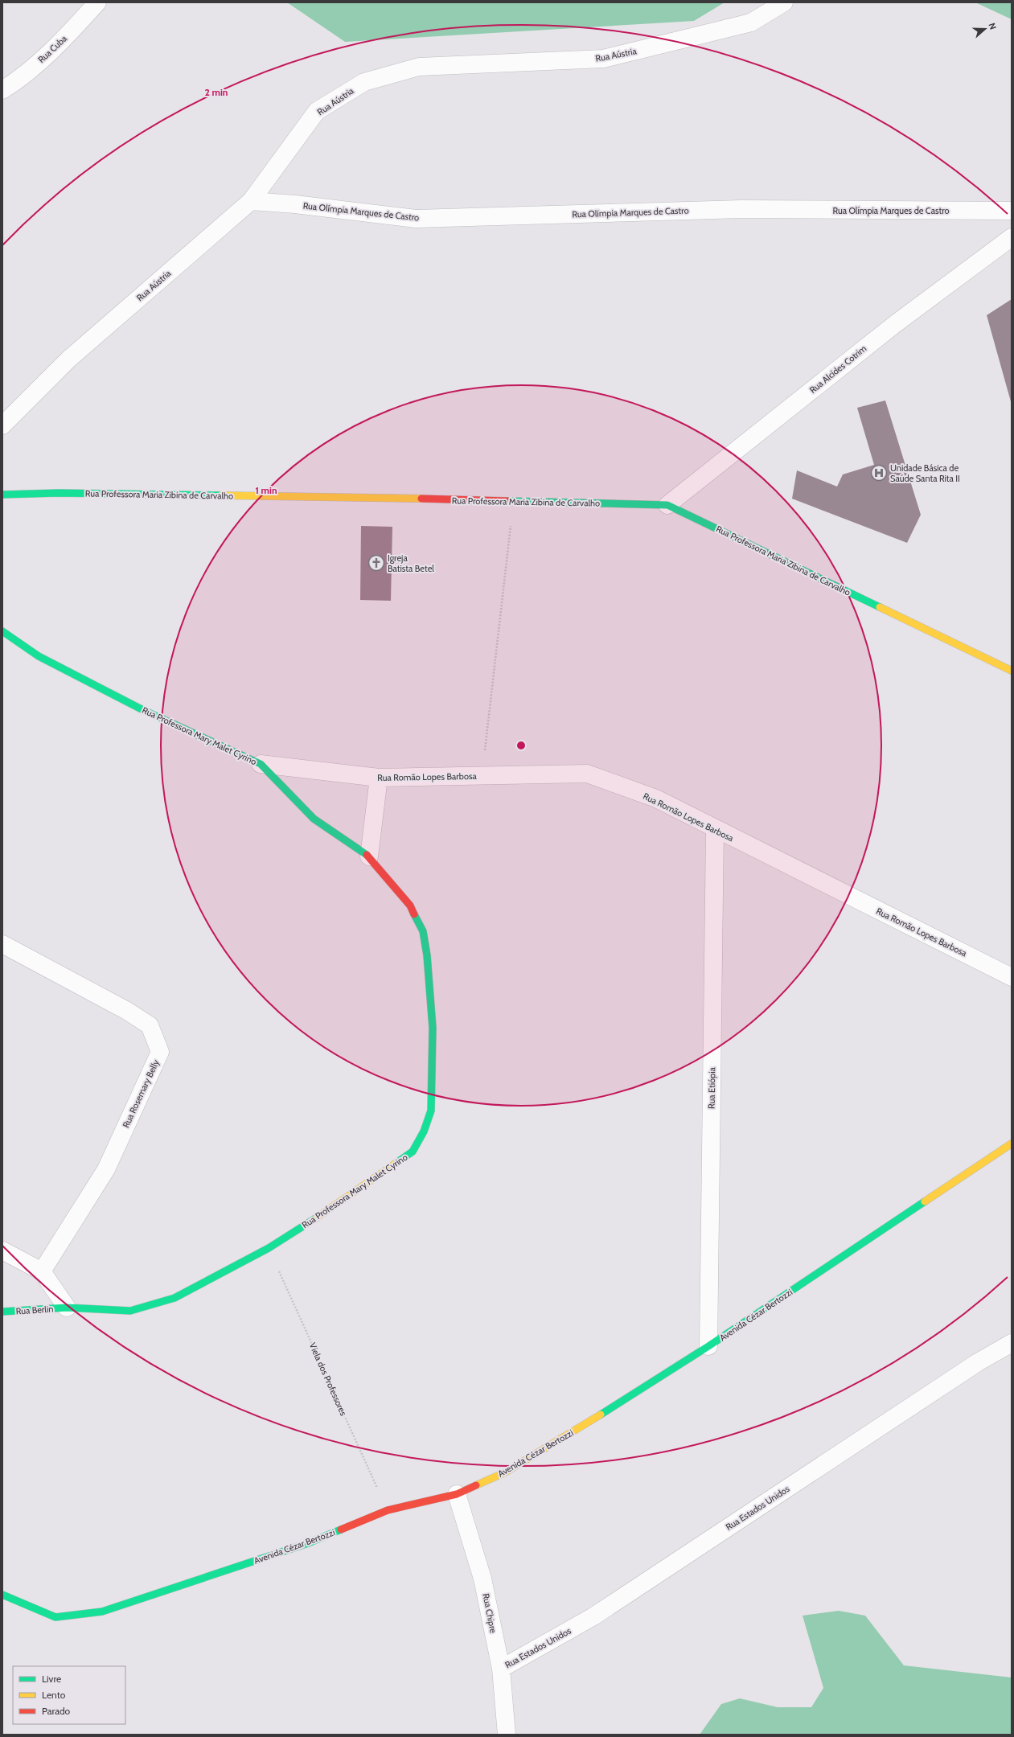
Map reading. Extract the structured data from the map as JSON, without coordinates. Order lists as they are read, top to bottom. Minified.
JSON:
{"streets":{"street":["Rua Cuba","Rua Aústria","Rua Olímpia Marques de Castro","Rua Alcídes Cotrim","Rua Professora Maria Zibina de Carvalho","Rua Professora Mary Malet Cyrino","Rua Romão Lopes Barbosa","Rua Etiópia","Rua Rosemary Belly","Rua Berlin","Avenida Cézar Bertozzi","Rua Estados Unidos","Rua Chipre"],"path":["Viela dos Professores"]},"crossings":[["Rua Aústria","Rua Olímpia Marques de Castro"],["Rua Alcídes Cotrim","Rua Professora Maria Zibina de Carvalho"],["Rua Professora Mary Malet Cyrino","Rua Romão Lopes Barbosa"],["Rua Professora Mary Malet Cyrino","Rua Berlin"],["Rua Professora Mary Malet Cyrino","Viela dos Professores"],["Rua Romão Lopes Barbosa","Rua Etiópia"],["Rua Etiópia","Avenida Cézar Bertozzi"],["Avenida Cézar Bertozzi","Viela dos Professores"],["Avenida Cézar Bertozzi","Rua Chipre"],["Rua Estados Unidos","Rua Chipre"]],"places":{"hospital":["Unidade Básica de Saúde Santa Rita II"],"church":["Igreja Batista Betel"]},"legend":["Livre","Lento","Parado"],"north":"right","rings":["2 min","1 min"]}
